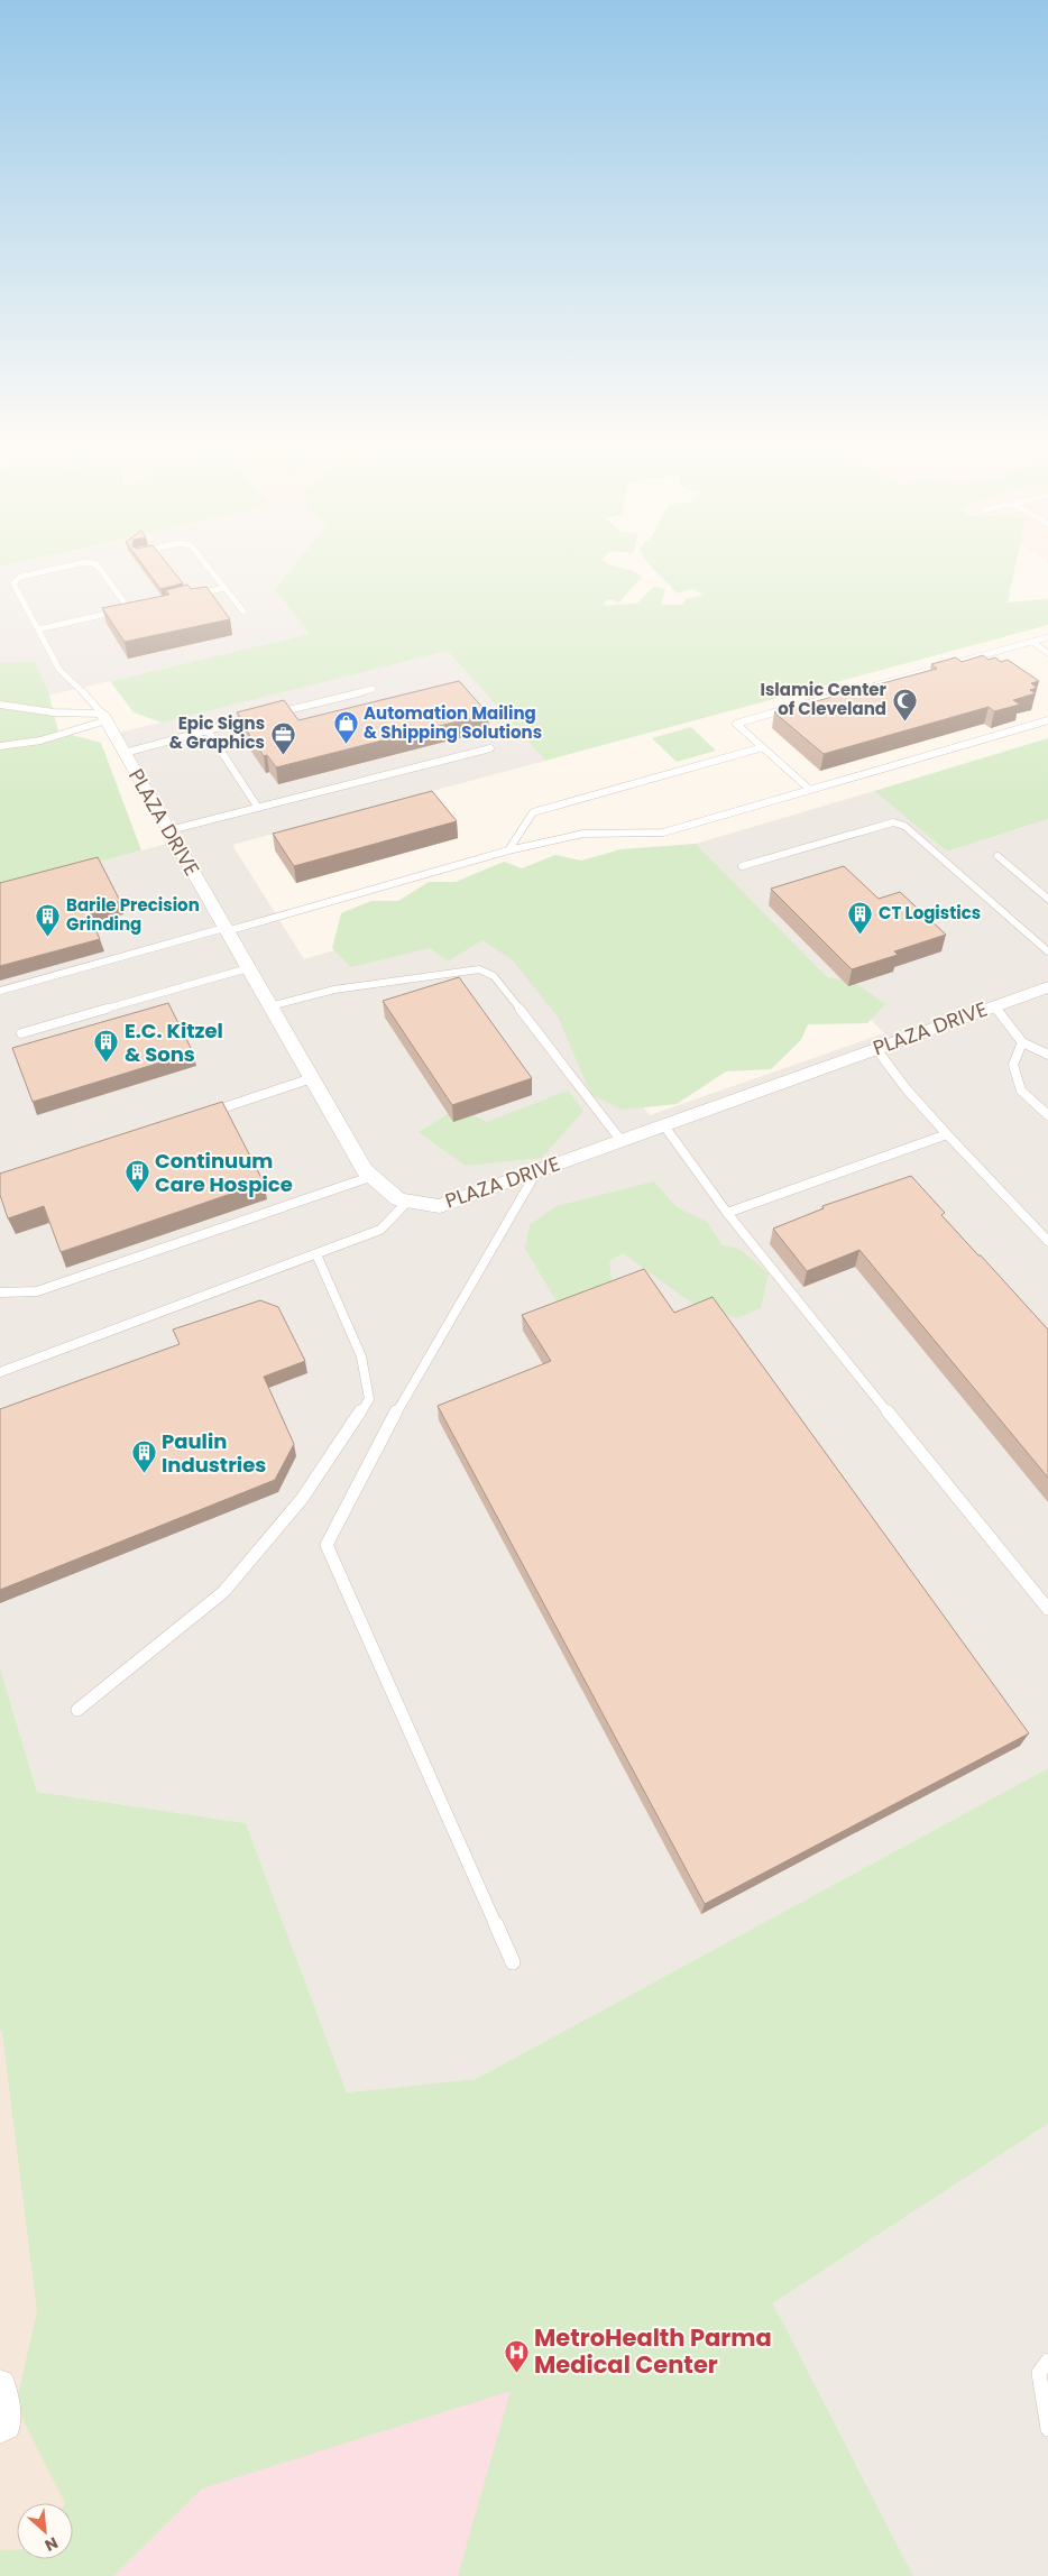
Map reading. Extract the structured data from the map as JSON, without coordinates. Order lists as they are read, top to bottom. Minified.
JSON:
{"streets":{"street":["PLAZA DRIVE"]},"places":{"mosque":["Islamic Center of Cleveland"],"shop":["Automation Mailing & Shipping Solutions"],"office":["Epic Signs & Graphics"],"building":["CT Logistics","Barile Precision Grinding","E.C. Kitzel & Sons","Continuum Care Hospice","Paulin Industries"],"hospital":["MetroHealth Parma Medical Center"]},"north":"bottom right"}
